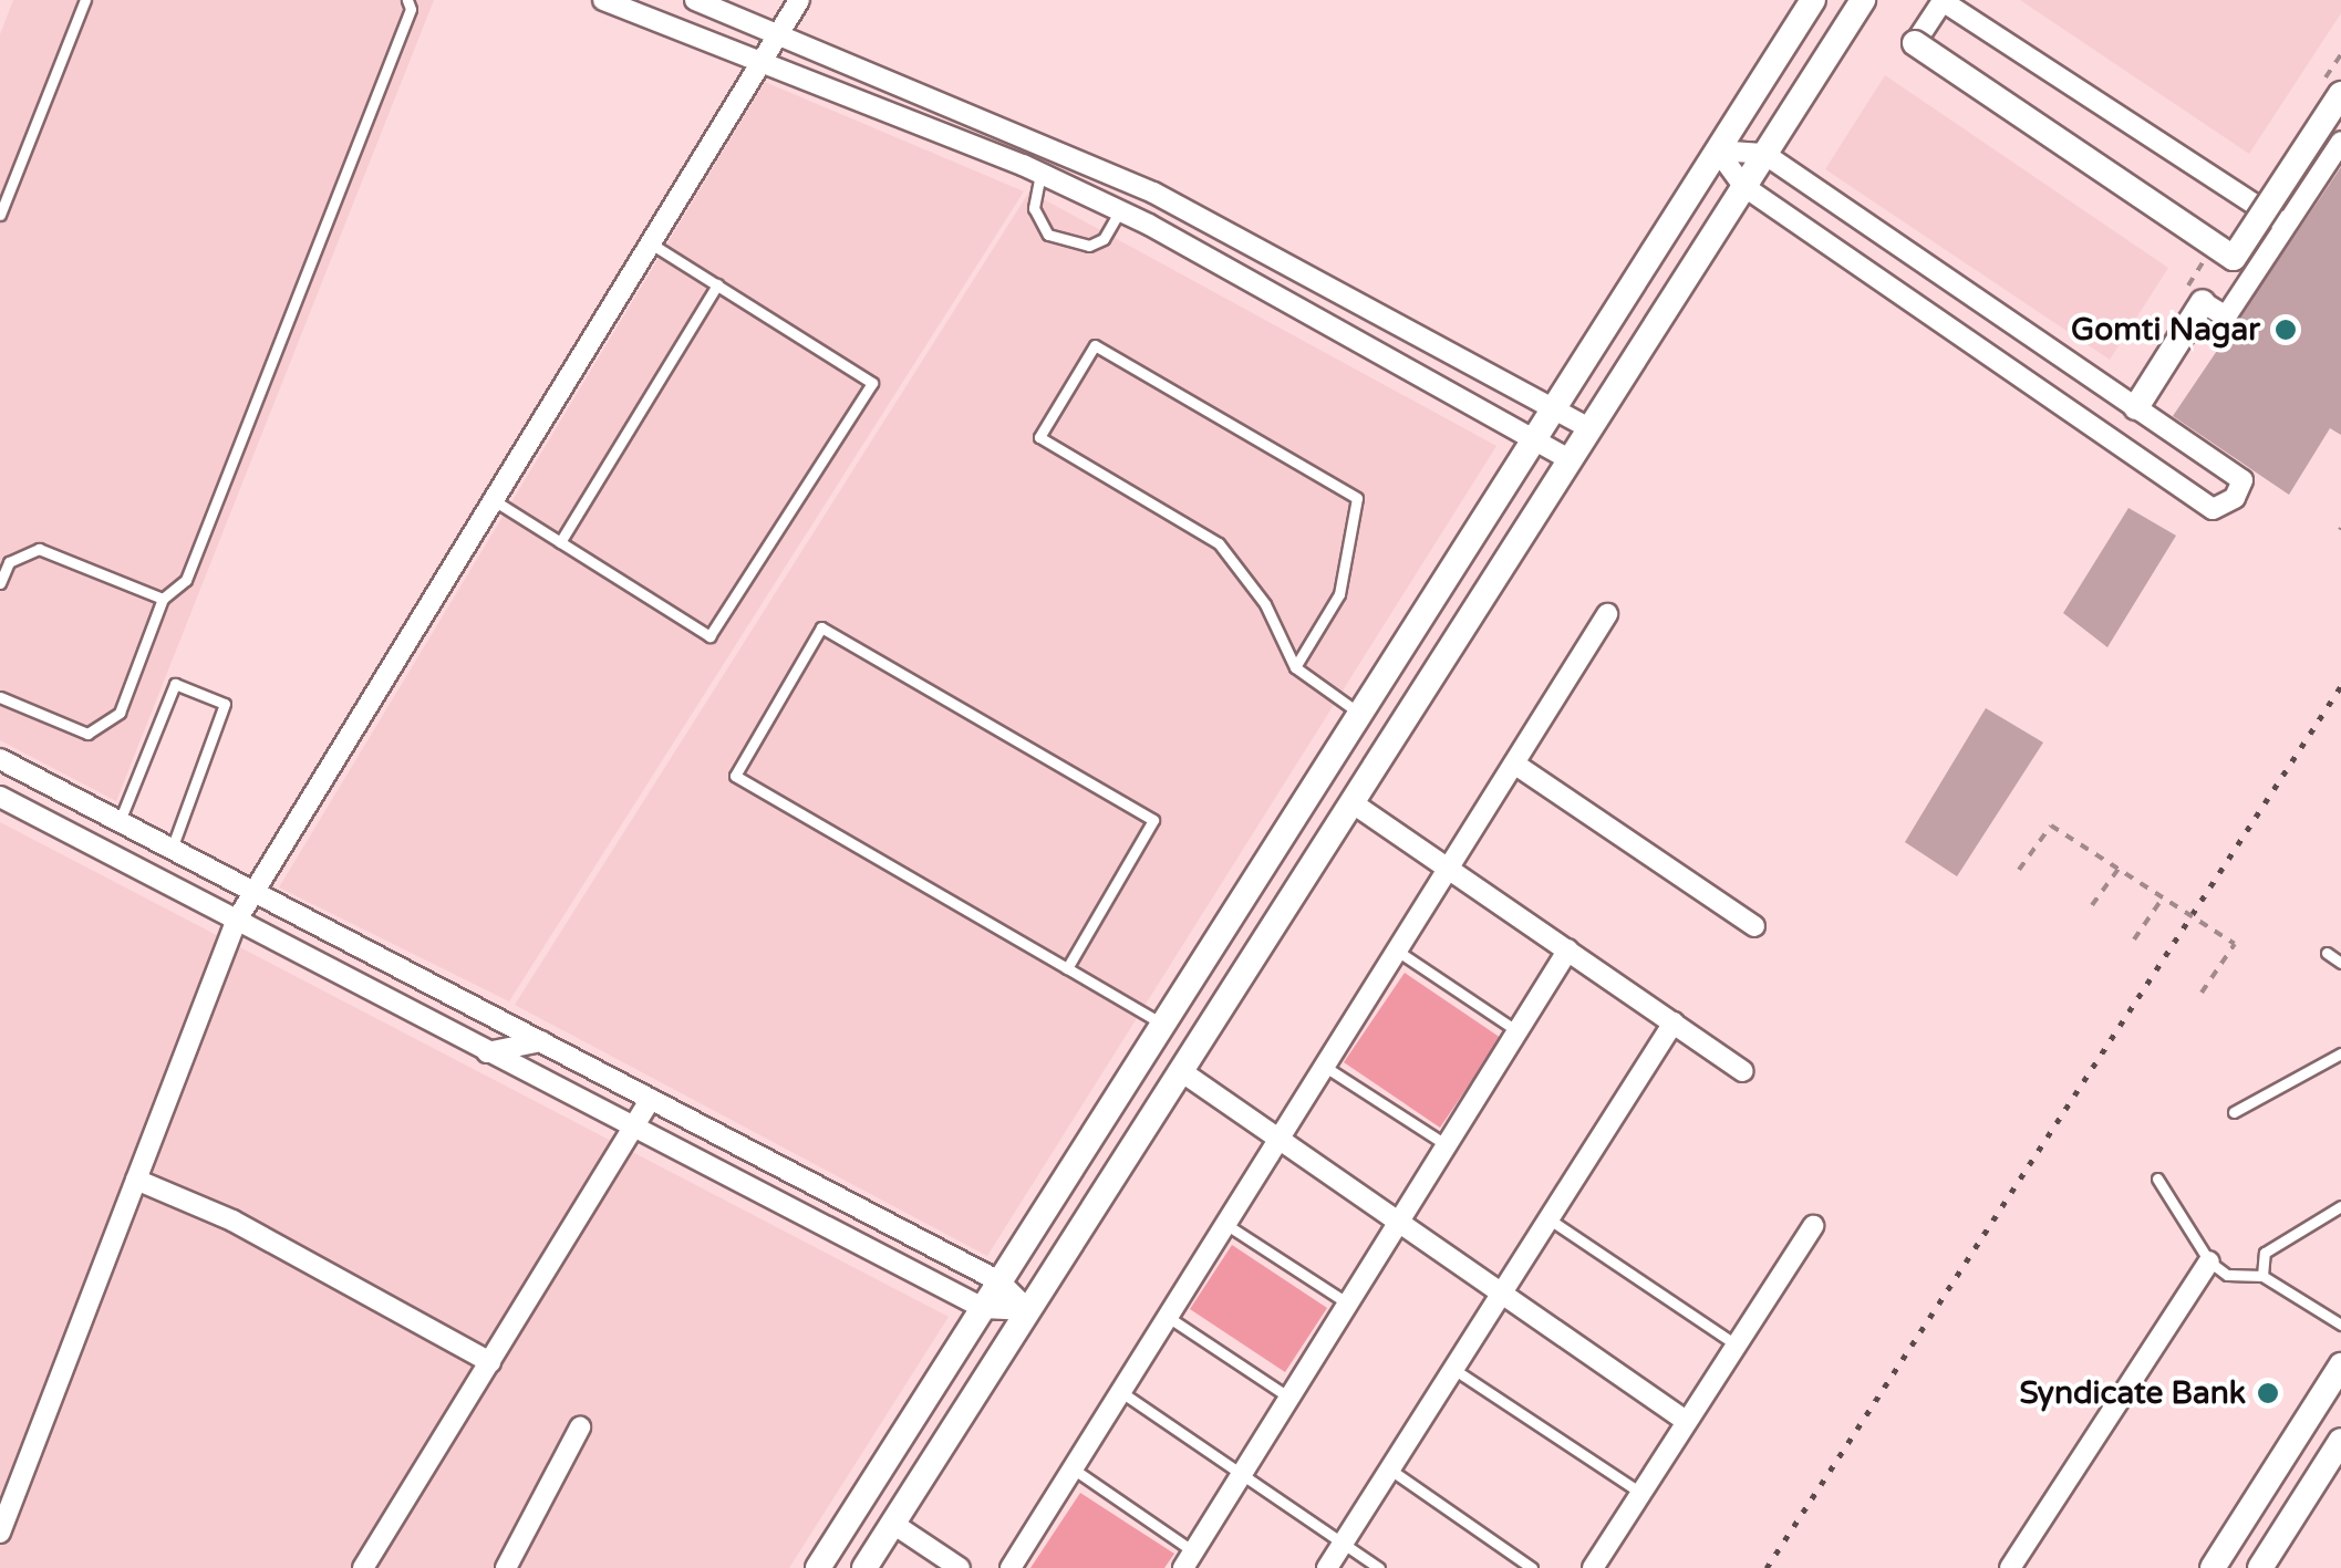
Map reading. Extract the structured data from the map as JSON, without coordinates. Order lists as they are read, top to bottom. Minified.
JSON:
{"places":["Gomti Nagar","Syndicate Bank"]}
